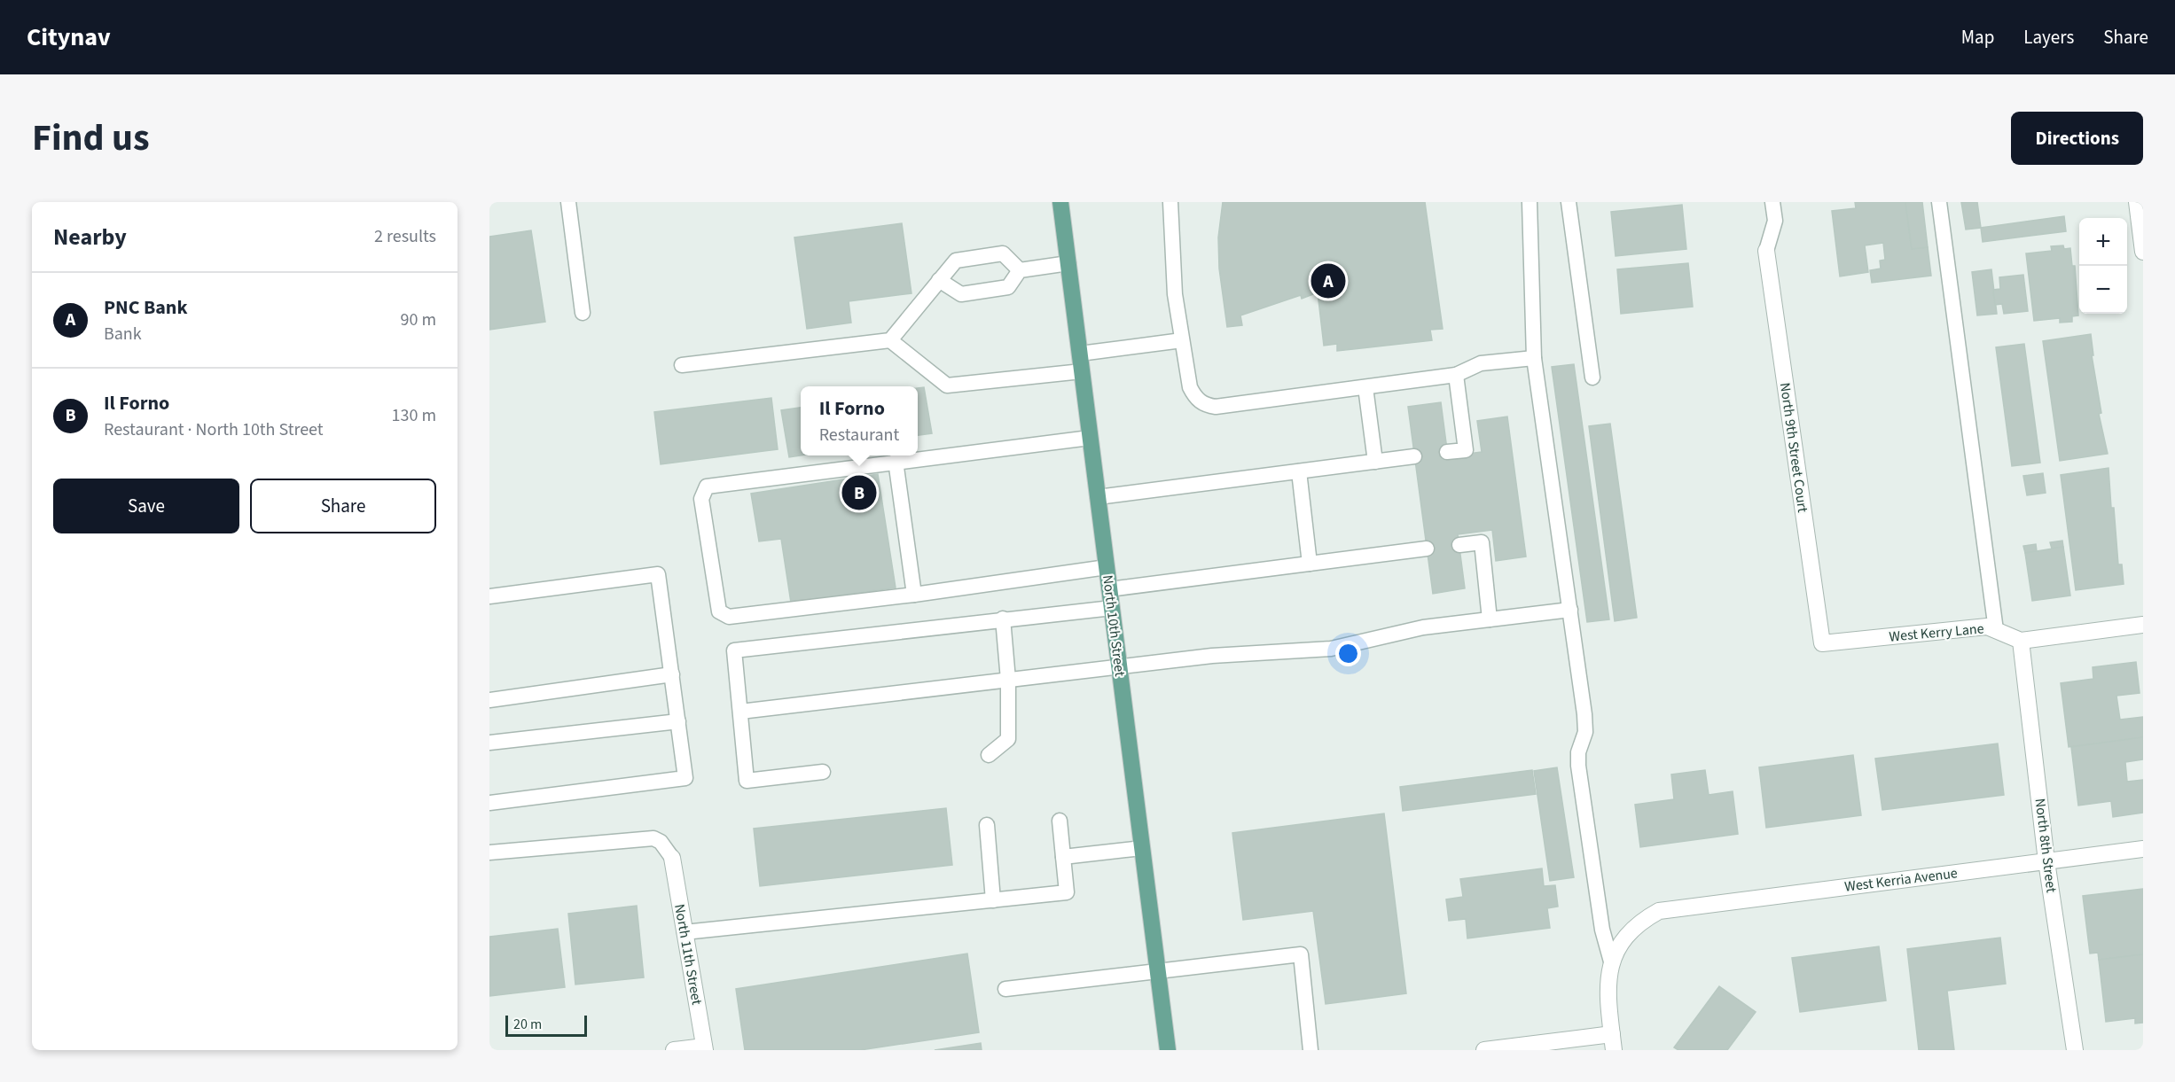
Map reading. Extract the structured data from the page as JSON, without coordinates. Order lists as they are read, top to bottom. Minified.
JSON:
{"streets":{"main road":["North 10th Street"],"street":["North 9th Street Court","West Kerry Lane","North 8th Street","West Kerria Avenue","North 11th Street"]},"crossings":[["North 9th Street Court","West Kerry Lane"],["West Kerry Lane","North 8th Street"],["North 8th Street","West Kerria Avenue"]],"scale_bar":"20 m","page":{"header":"Citynav","nav":["Map","Layers","Share"],"title":"Find us","buttons":["Directions",["Save","Share"]],"heading":["Nearby","2 results"],"map_buttons":["+","−"],"pins":["A","B"],"list":[{"mark":"A","name":"PNC Bank","note":"Bank","value":"90 m"},{"mark":"B","name":"Il Forno","note":"Restaurant · North 10th Street","value":"130 m"}],"popup":["Il Forno","Restaurant"],"scale":"20 m"}}
